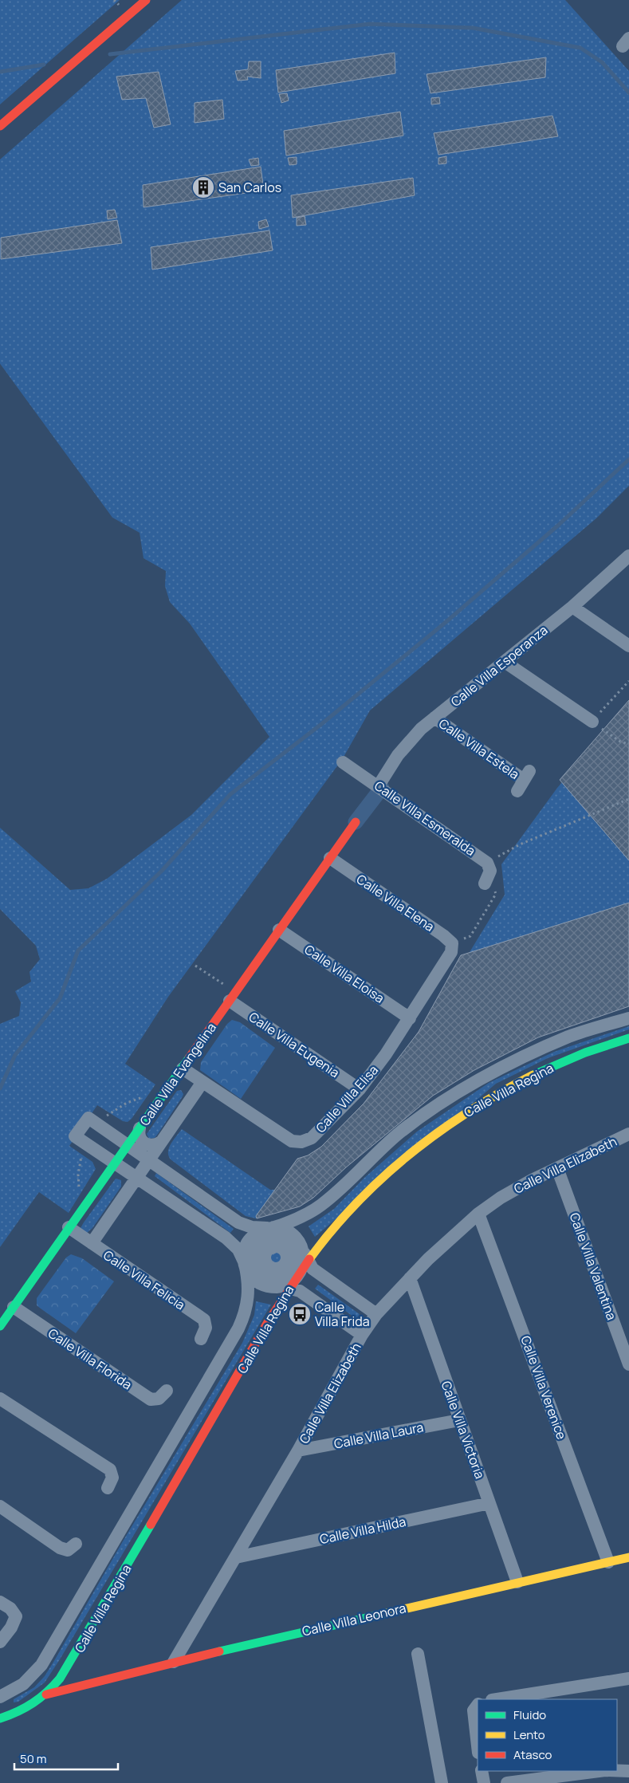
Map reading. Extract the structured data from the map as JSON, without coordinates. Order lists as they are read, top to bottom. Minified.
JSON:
{"streets":{"street":["Calle Villa Esperanza","Calle Villa Estela","Calle Villa Esmeralda","Calle Villa Elena","Calle Villa Eloisa","Calle Villa Eugenia","Calle Villa Evangelina","Calle Villa Regina","Calle Villa Elisa","Calle Villa Elizabeth","Calle Villa Valentina","Calle Villa Felicia","Calle Villa Florida","Calle Villa Verenice","Calle Villa Victoria","Calle Villa Laura","Calle Villa Hilda","Calle Villa Leonora"]},"crossings":[["Calle Villa Esperanza","Calle Villa Estela"],["Calle Villa Esperanza","Calle Villa Esmeralda"],["Calle Villa Elena","Calle Villa Evangelina"],["Calle Villa Elena","Calle Villa Elisa"],["Calle Villa Eloisa","Calle Villa Evangelina"],["Calle Villa Eloisa","Calle Villa Elisa"],["Calle Villa Eugenia","Calle Villa Evangelina"],["Calle Villa Eugenia","Calle Villa Elisa"],["Calle Villa Evangelina","Calle Villa Elisa"],["Calle Villa Evangelina","Calle Villa Felicia"],["Calle Villa Regina","Calle Villa Leonora"],["Calle Villa Elizabeth","Calle Villa Valentina"],["Calle Villa Elizabeth","Calle Villa Verenice"],["Calle Villa Elizabeth","Calle Villa Victoria"],["Calle Villa Elizabeth","Calle Villa Laura"],["Calle Villa Elizabeth","Calle Villa Hilda"],["Calle Villa Elizabeth","Calle Villa Leonora"],["Calle Villa Verenice","Calle Villa Leonora"],["Calle Villa Victoria","Calle Villa Laura"],["Calle Villa Victoria","Calle Villa Hilda"],["Calle Villa Victoria","Calle Villa Leonora"]],"places":{"building":["San Carlos"],"bus stop":["Calle Villa Frida"]},"legend":["Fluido","Lento","Atasco"],"scale_bar":"50 m"}
